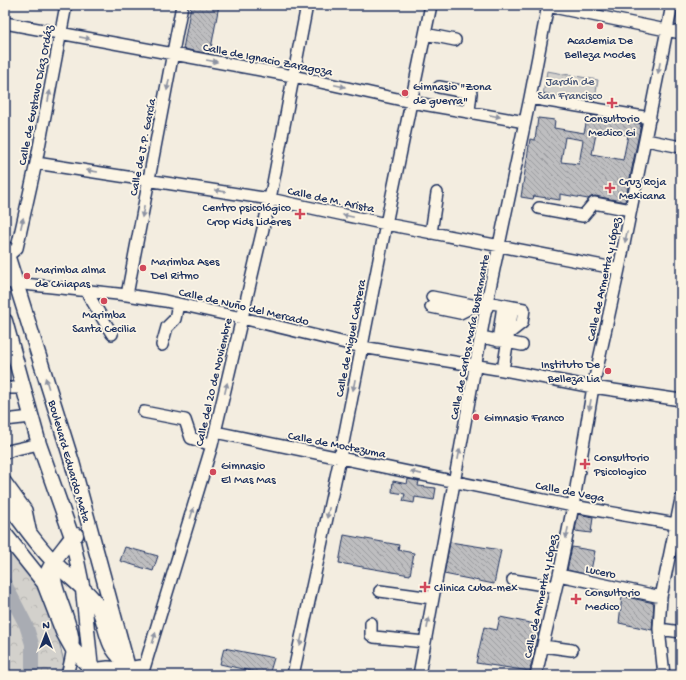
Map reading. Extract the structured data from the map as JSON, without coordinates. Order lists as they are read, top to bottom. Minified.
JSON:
{"streets":{"main road":["Boulevard Eduardo Mata"],"street":["Calle de Ignacio Zaragoza","Calle de Gustavo Díaz Ordáz","Calle de J.P. García","Calle de M. Arista","Calle de Armenta y López","Calle de Nuño del Mercado","Calle de Carlos María Bustamante","Calle de Miguel Cabrera","Calle del 20 de Noviembre","Calle de Moctezuma","Calle de Vega","Lucero"]},"crossings":[["Calle de Ignacio Zaragoza","Calle de Gustavo Díaz Ordáz"],["Calle de Ignacio Zaragoza","Calle de J.P. García"],["Calle de Ignacio Zaragoza","Calle de Carlos María Bustamante"],["Calle de Ignacio Zaragoza","Calle de Miguel Cabrera"],["Calle de Ignacio Zaragoza","Calle del 20 de Noviembre"],["Calle de Gustavo Díaz Ordáz","Calle de M. Arista"],["Calle de Gustavo Díaz Ordáz","Calle de Nuño del Mercado"],["Calle de Gustavo Díaz Ordáz","Boulevard Eduardo Mata"],["Calle de J.P. García","Calle de M. Arista"],["Calle de J.P. García","Calle de Nuño del Mercado"],["Calle de M. Arista","Calle de Armenta y López"],["Calle de M. Arista","Calle de Carlos María Bustamante"],["Calle de M. Arista","Calle de Miguel Cabrera"],["Calle de M. Arista","Calle del 20 de Noviembre"],["Calle de Armenta y López","Calle de Nuño del Mercado"],["Calle de Armenta y López","Calle de Vega"],["Calle de Armenta y López","Lucero"],["Calle de Nuño del Mercado","Calle de Carlos María Bustamante"],["Calle de Nuño del Mercado","Calle de Miguel Cabrera"],["Calle de Nuño del Mercado","Calle del 20 de Noviembre"],["Calle de Nuño del Mercado","Boulevard Eduardo Mata"],["Calle de Carlos María Bustamante","Calle de Moctezuma"],["Calle de Carlos María Bustamante","Calle de Vega"],["Calle de Miguel Cabrera","Calle de Moctezuma"],["Calle del 20 de Noviembre","Calle de Moctezuma"],["Calle del 20 de Noviembre","Boulevard Eduardo Mata"],["Calle de Moctezuma","Calle de Vega"]],"one_way":["Calle de Ignacio Zaragoza","Calle de Gustavo Díaz Ordáz","Calle de J.P. García","Calle de M. Arista","Calle de Armenta y López","Calle de Miguel Cabrera","Calle del 20 de Noviembre","Calle de Moctezuma"],"parks":["Jardín de San Francisco"],"places":{"other":["Academia De Belleza Modes","Gimnasio \"Zona de guerra\"","Marimba Ases Del Ritmo","Marimba alma de Chiapas","Marimba Santa Cecilia","Instituto De Belleza Lia","Gimnasio Franco","Gimnasio El Mas Mas"],"health":["Consultorio Medico Gi","Cruz Roja Mexicana","Centro psicológico Crop Kids Lideres","Consultorio Psicologico","Clinica Cuba-mex","Consultorio Medico"]},"north":"top"}
